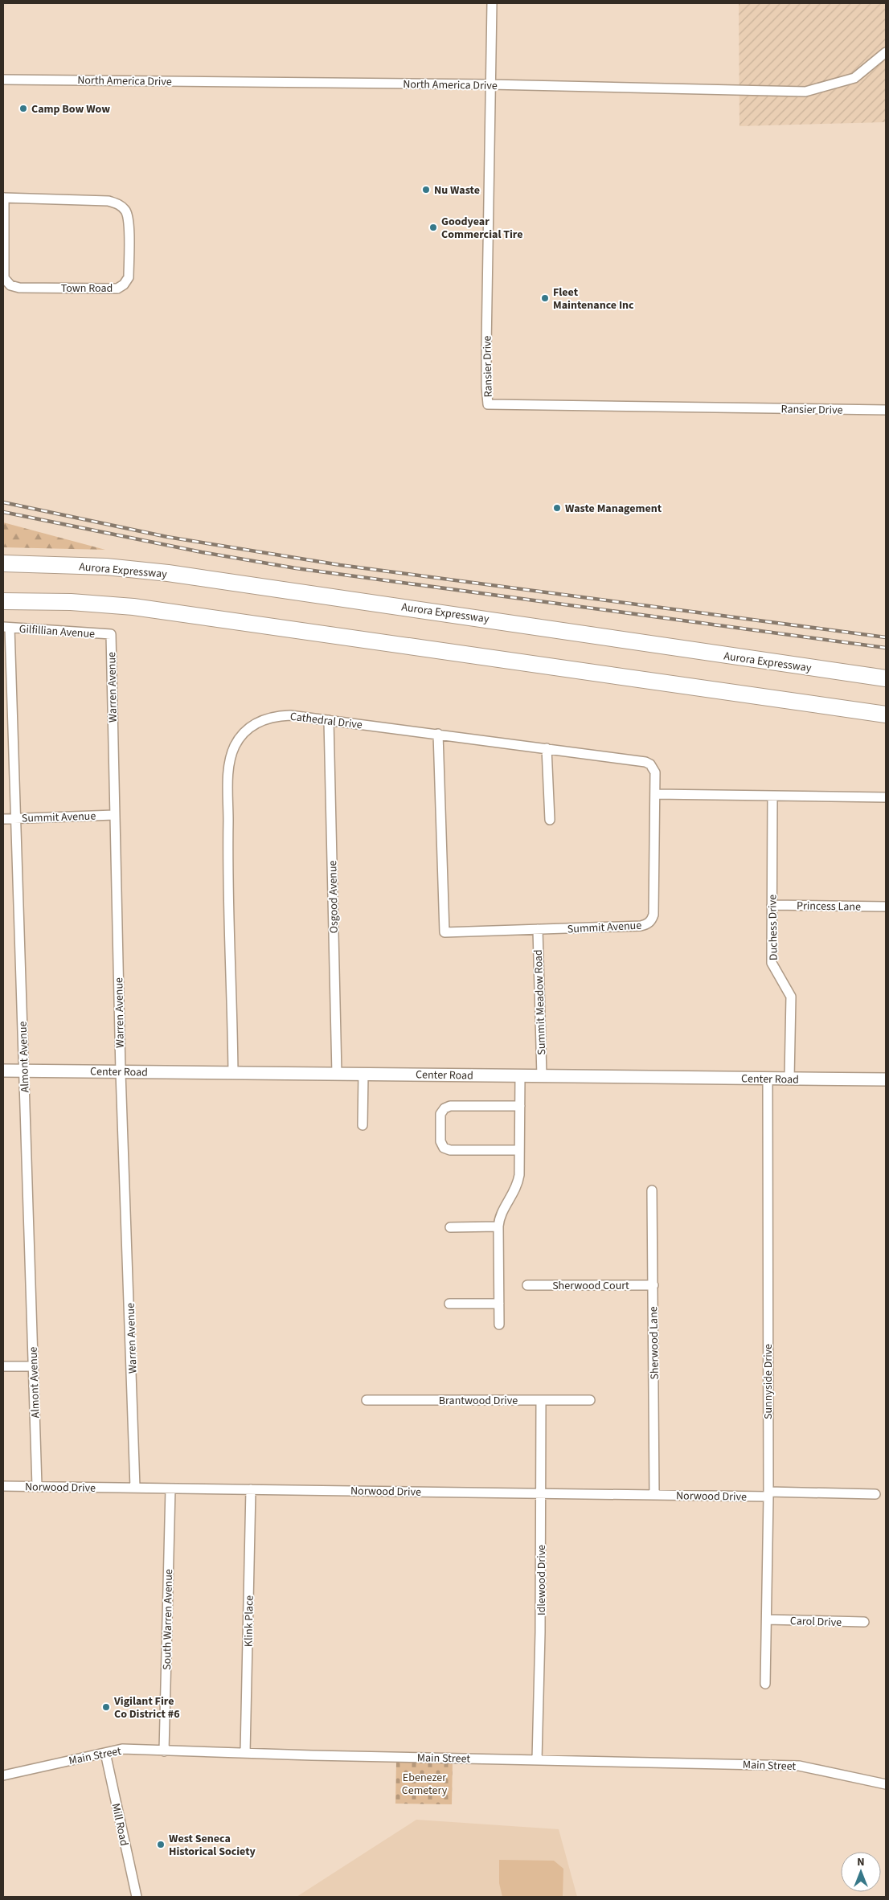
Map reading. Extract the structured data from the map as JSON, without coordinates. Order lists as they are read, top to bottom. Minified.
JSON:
{"streets":{"highway":["Aurora Expressway"],"main road":["Center Road"],"street":["North America Drive","Town Road","Ransier Drive","Gilfillian Avenue","Warren Avenue","Cathedral Drive","Summit Avenue","Osgood Avenue","Princess Lane","Duchess Drive","Summit Meadow Road","Almont Avenue","Sherwood Court","Sherwood Lane","Sunnyside Drive","Brantwood Drive","Norwood Drive","Idlewood Drive","South Warren Avenue","Klink Place","Carol Drive","Main Street","Mill Road"]},"crossings":[["North America Drive","Ransier Drive"],["Gilfillian Avenue","Warren Avenue"],["Gilfillian Avenue","Almont Avenue"],["Warren Avenue","Summit Avenue"],["Warren Avenue","Center Road"],["Warren Avenue","Norwood Drive"],["Cathedral Drive","Summit Avenue"],["Cathedral Drive","Osgood Avenue"],["Cathedral Drive","Center Road"],["Summit Avenue","Summit Meadow Road"],["Summit Avenue","Almont Avenue"],["Osgood Avenue","Center Road"],["Princess Lane","Duchess Drive"],["Duchess Drive","Center Road"],["Summit Meadow Road","Center Road"],["Almont Avenue","Center Road"],["Almont Avenue","Norwood Drive"],["Center Road","Sunnyside Drive"],["Sherwood Court","Sherwood Lane"],["Sherwood Lane","Norwood Drive"],["Sunnyside Drive","Norwood Drive"],["Sunnyside Drive","Carol Drive"],["Brantwood Drive","Idlewood Drive"],["Norwood Drive","Idlewood Drive"],["Norwood Drive","South Warren Avenue"],["Norwood Drive","Klink Place"],["Idlewood Drive","Main Street"],["South Warren Avenue","Main Street"],["Klink Place","Main Street"],["Main Street","Mill Road"]],"parks":["Ebenezer Cemetery"],"places":["Camp Bow Wow","Nu Waste","Goodyear Commercial Tire","Fleet Maintenance Inc","Waste Management","Vigilant Fire Co District #6","West Seneca Historical Society"],"north":"top"}
